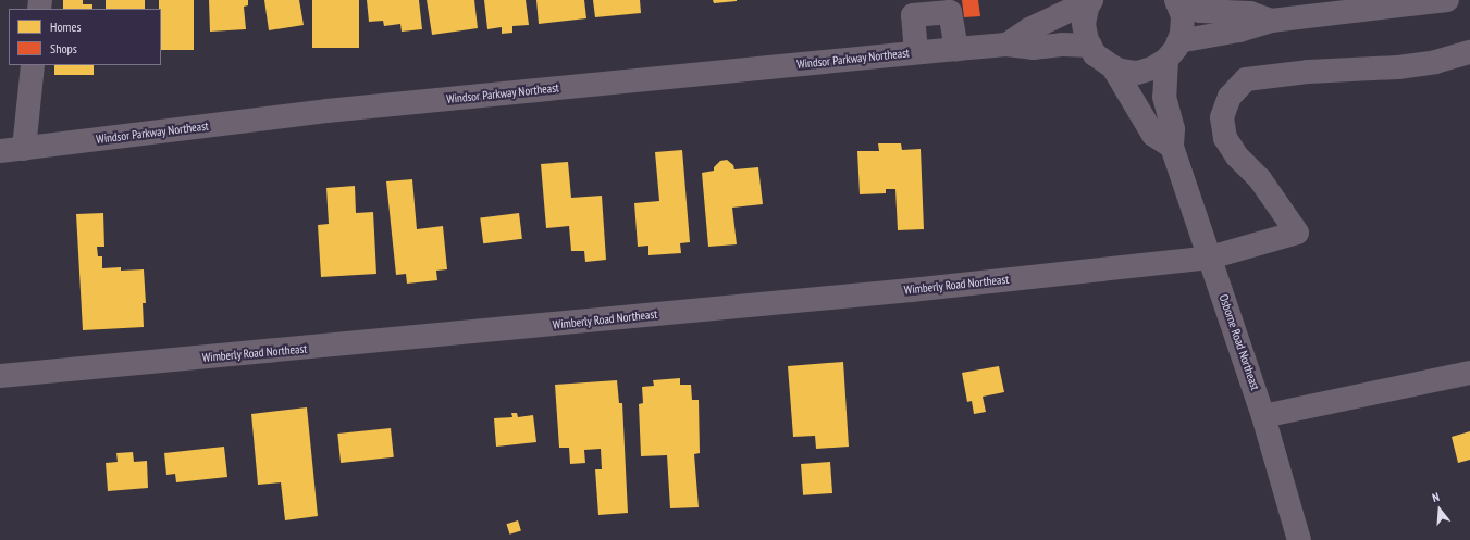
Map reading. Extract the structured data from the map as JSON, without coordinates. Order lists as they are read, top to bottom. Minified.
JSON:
{"streets":{"street":["Windsor Parkway Northeast","Wimberly Road Northeast","Osborne Road Northeast"]},"crossings":[["Wimberly Road Northeast","Osborne Road Northeast"]],"legend":["Homes","Shops"],"north":"top"}
